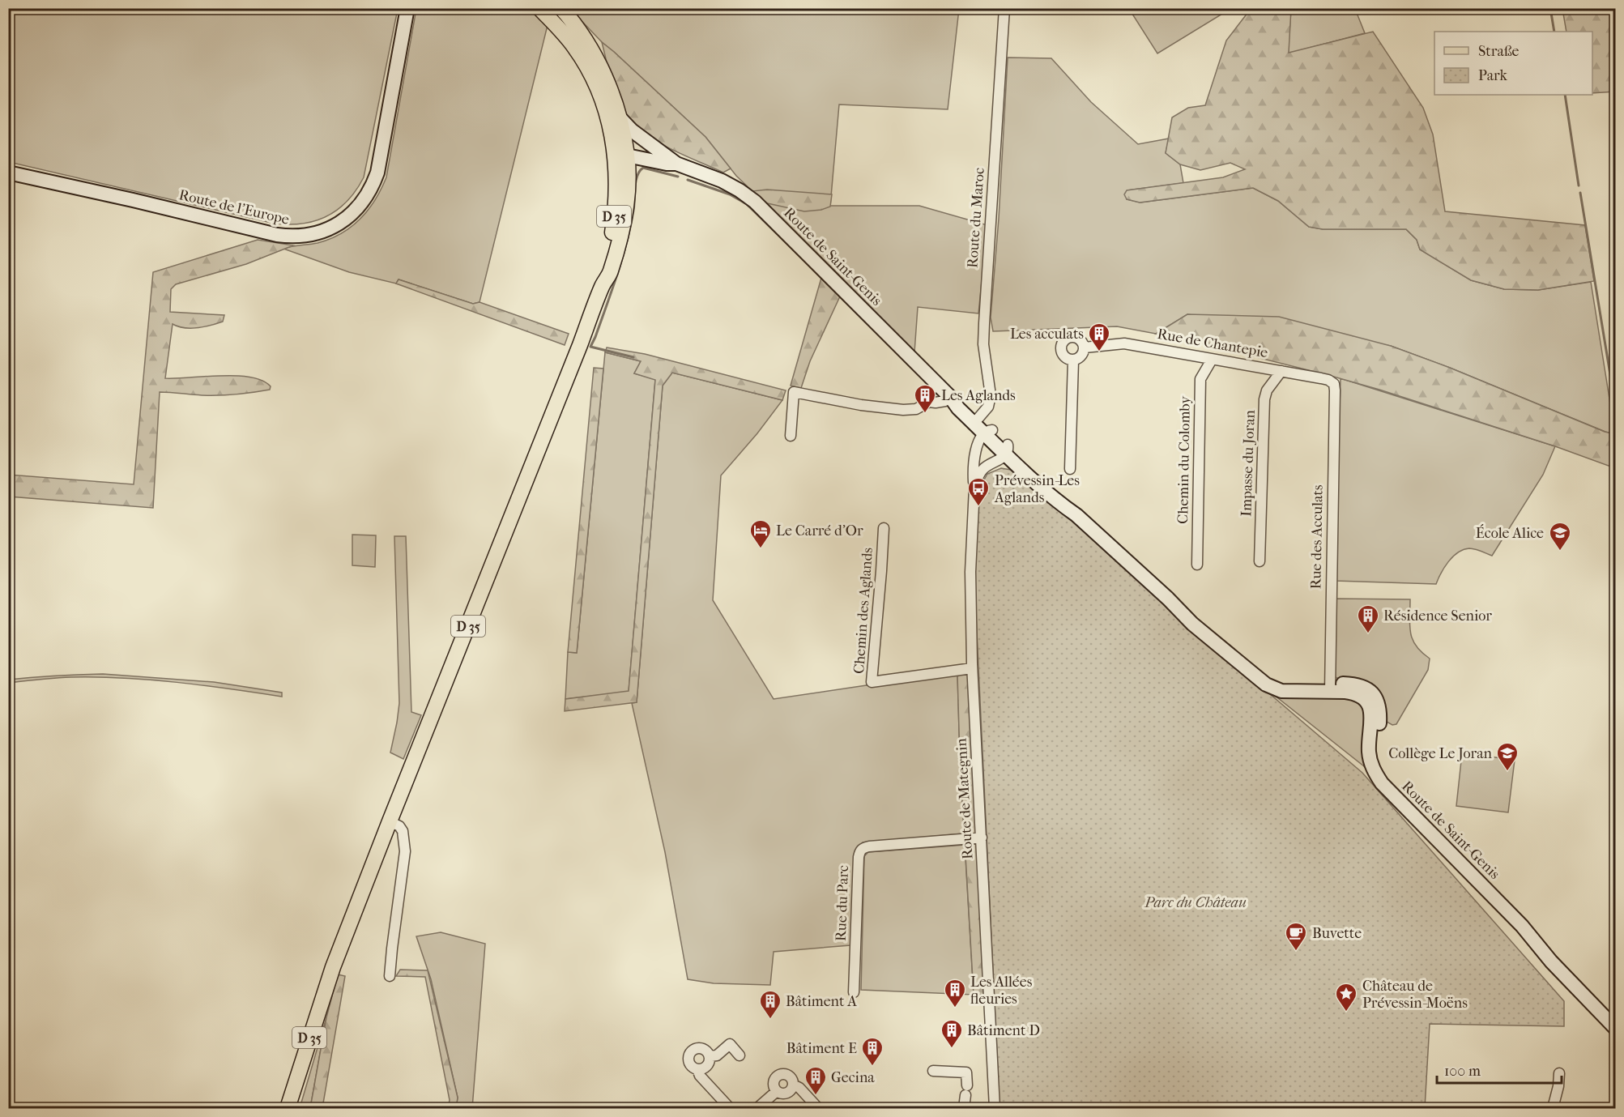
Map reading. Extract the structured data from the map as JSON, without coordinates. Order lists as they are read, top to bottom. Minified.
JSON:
{"streets":{"main road":["Route de l'Europe","D 35","Route de Saint-Genis"],"street":["Route du Maroc","Rue de Chantepie","Chemin du Colomby","Impasse du Joran","Rue des Acculats","Chemin des Aglands","Route de Mategnin","Rue du Parc"]},"crossings":[["D 35","Route de Saint-Genis"],["Route du Maroc","Route de Saint-Genis"],["Route du Maroc","Route de Mategnin"],["Route de Saint-Genis","Rue des Acculats"],["Route de Saint-Genis","Route de Mategnin"],["Rue de Chantepie","Chemin du Colomby"],["Rue de Chantepie","Impasse du Joran"],["Rue de Chantepie","Rue des Acculats"],["Chemin des Aglands","Route de Mategnin"],["Route de Mategnin","Rue du Parc"]],"parks":["Parc du Château"],"places":{"building":["Les acculats","Les Aglands","Résidence Senior","Les Allées fleuries","Bâtiment A","Bâtiment D","Bâtiment E","Gecina"],"bus stop":["Prévessin-Les Aglands"],"hotel":["Le Carré d'Or"],"school or university":["École Alice","Collège Le Joran"],"cafe":["Buvette"],"place":["Château de Prévessin-Moëns"]},"legend":["Straße","Park"],"scale_bar":"100 m"}
